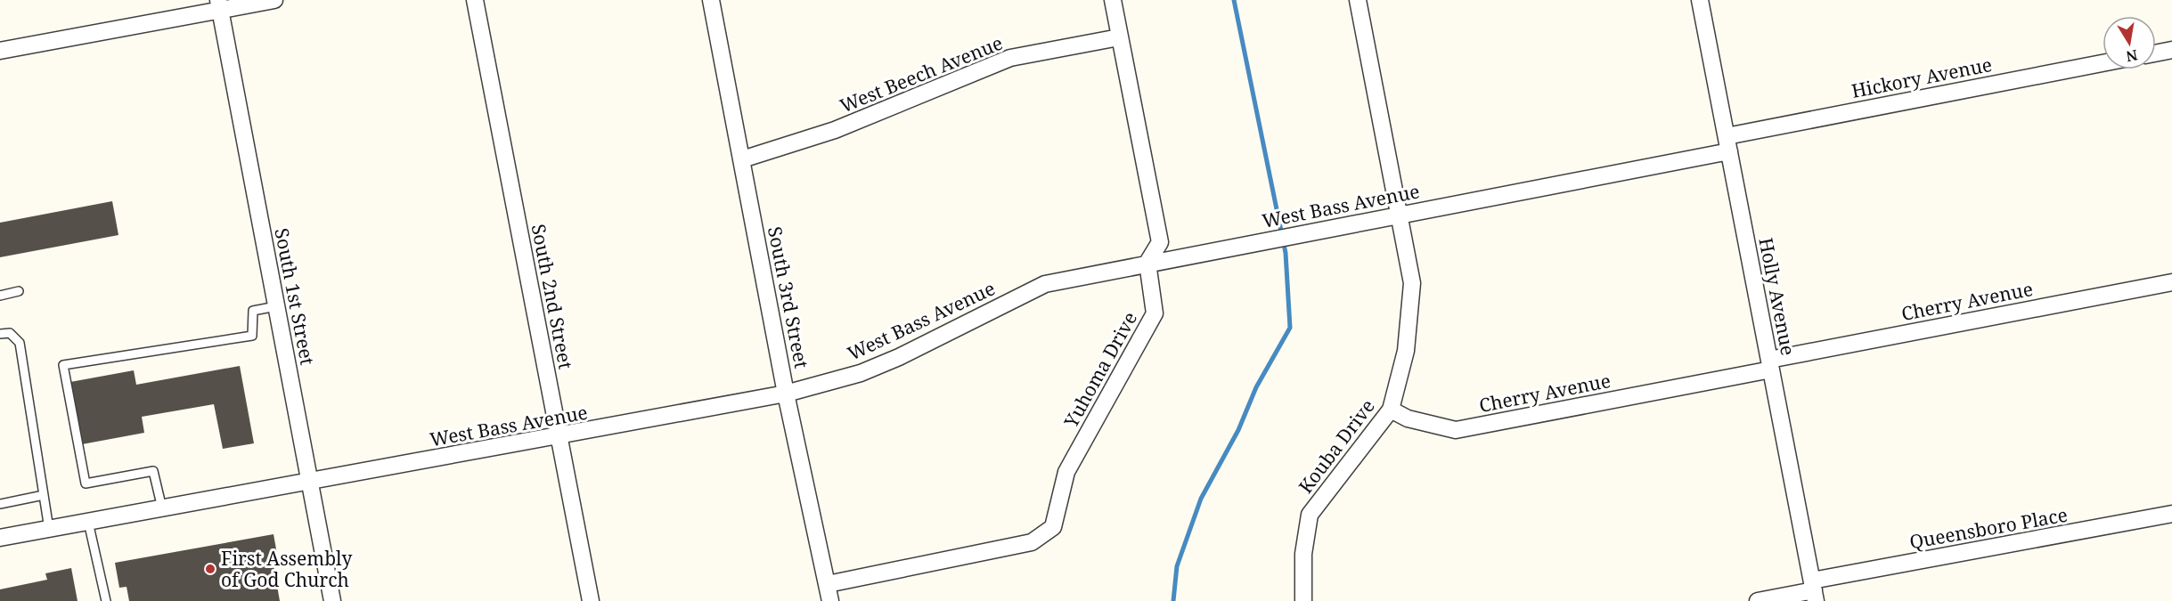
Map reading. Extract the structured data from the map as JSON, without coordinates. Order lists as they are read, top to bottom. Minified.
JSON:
{"streets":{"street":["West Beech Avenue","Hickory Avenue","West Bass Avenue","South 1st Street","South 2nd Street","Holly Avenue","South 3rd Street","Cherry Avenue","Yuhoma Drive","Kouba Drive","Queensboro Place"]},"crossings":[["West Beech Avenue","South 3rd Street"],["Hickory Avenue","West Bass Avenue"],["Hickory Avenue","Holly Avenue"],["West Bass Avenue","South 1st Street"],["West Bass Avenue","South 2nd Street"],["West Bass Avenue","Holly Avenue"],["West Bass Avenue","South 3rd Street"],["West Bass Avenue","Yuhoma Drive"],["West Bass Avenue","Kouba Drive"],["Holly Avenue","Cherry Avenue"],["Holly Avenue","Queensboro Place"],["South 3rd Street","Yuhoma Drive"],["Cherry Avenue","Kouba Drive"]],"places":["First Assembly of God Church"],"north":"bottom"}
